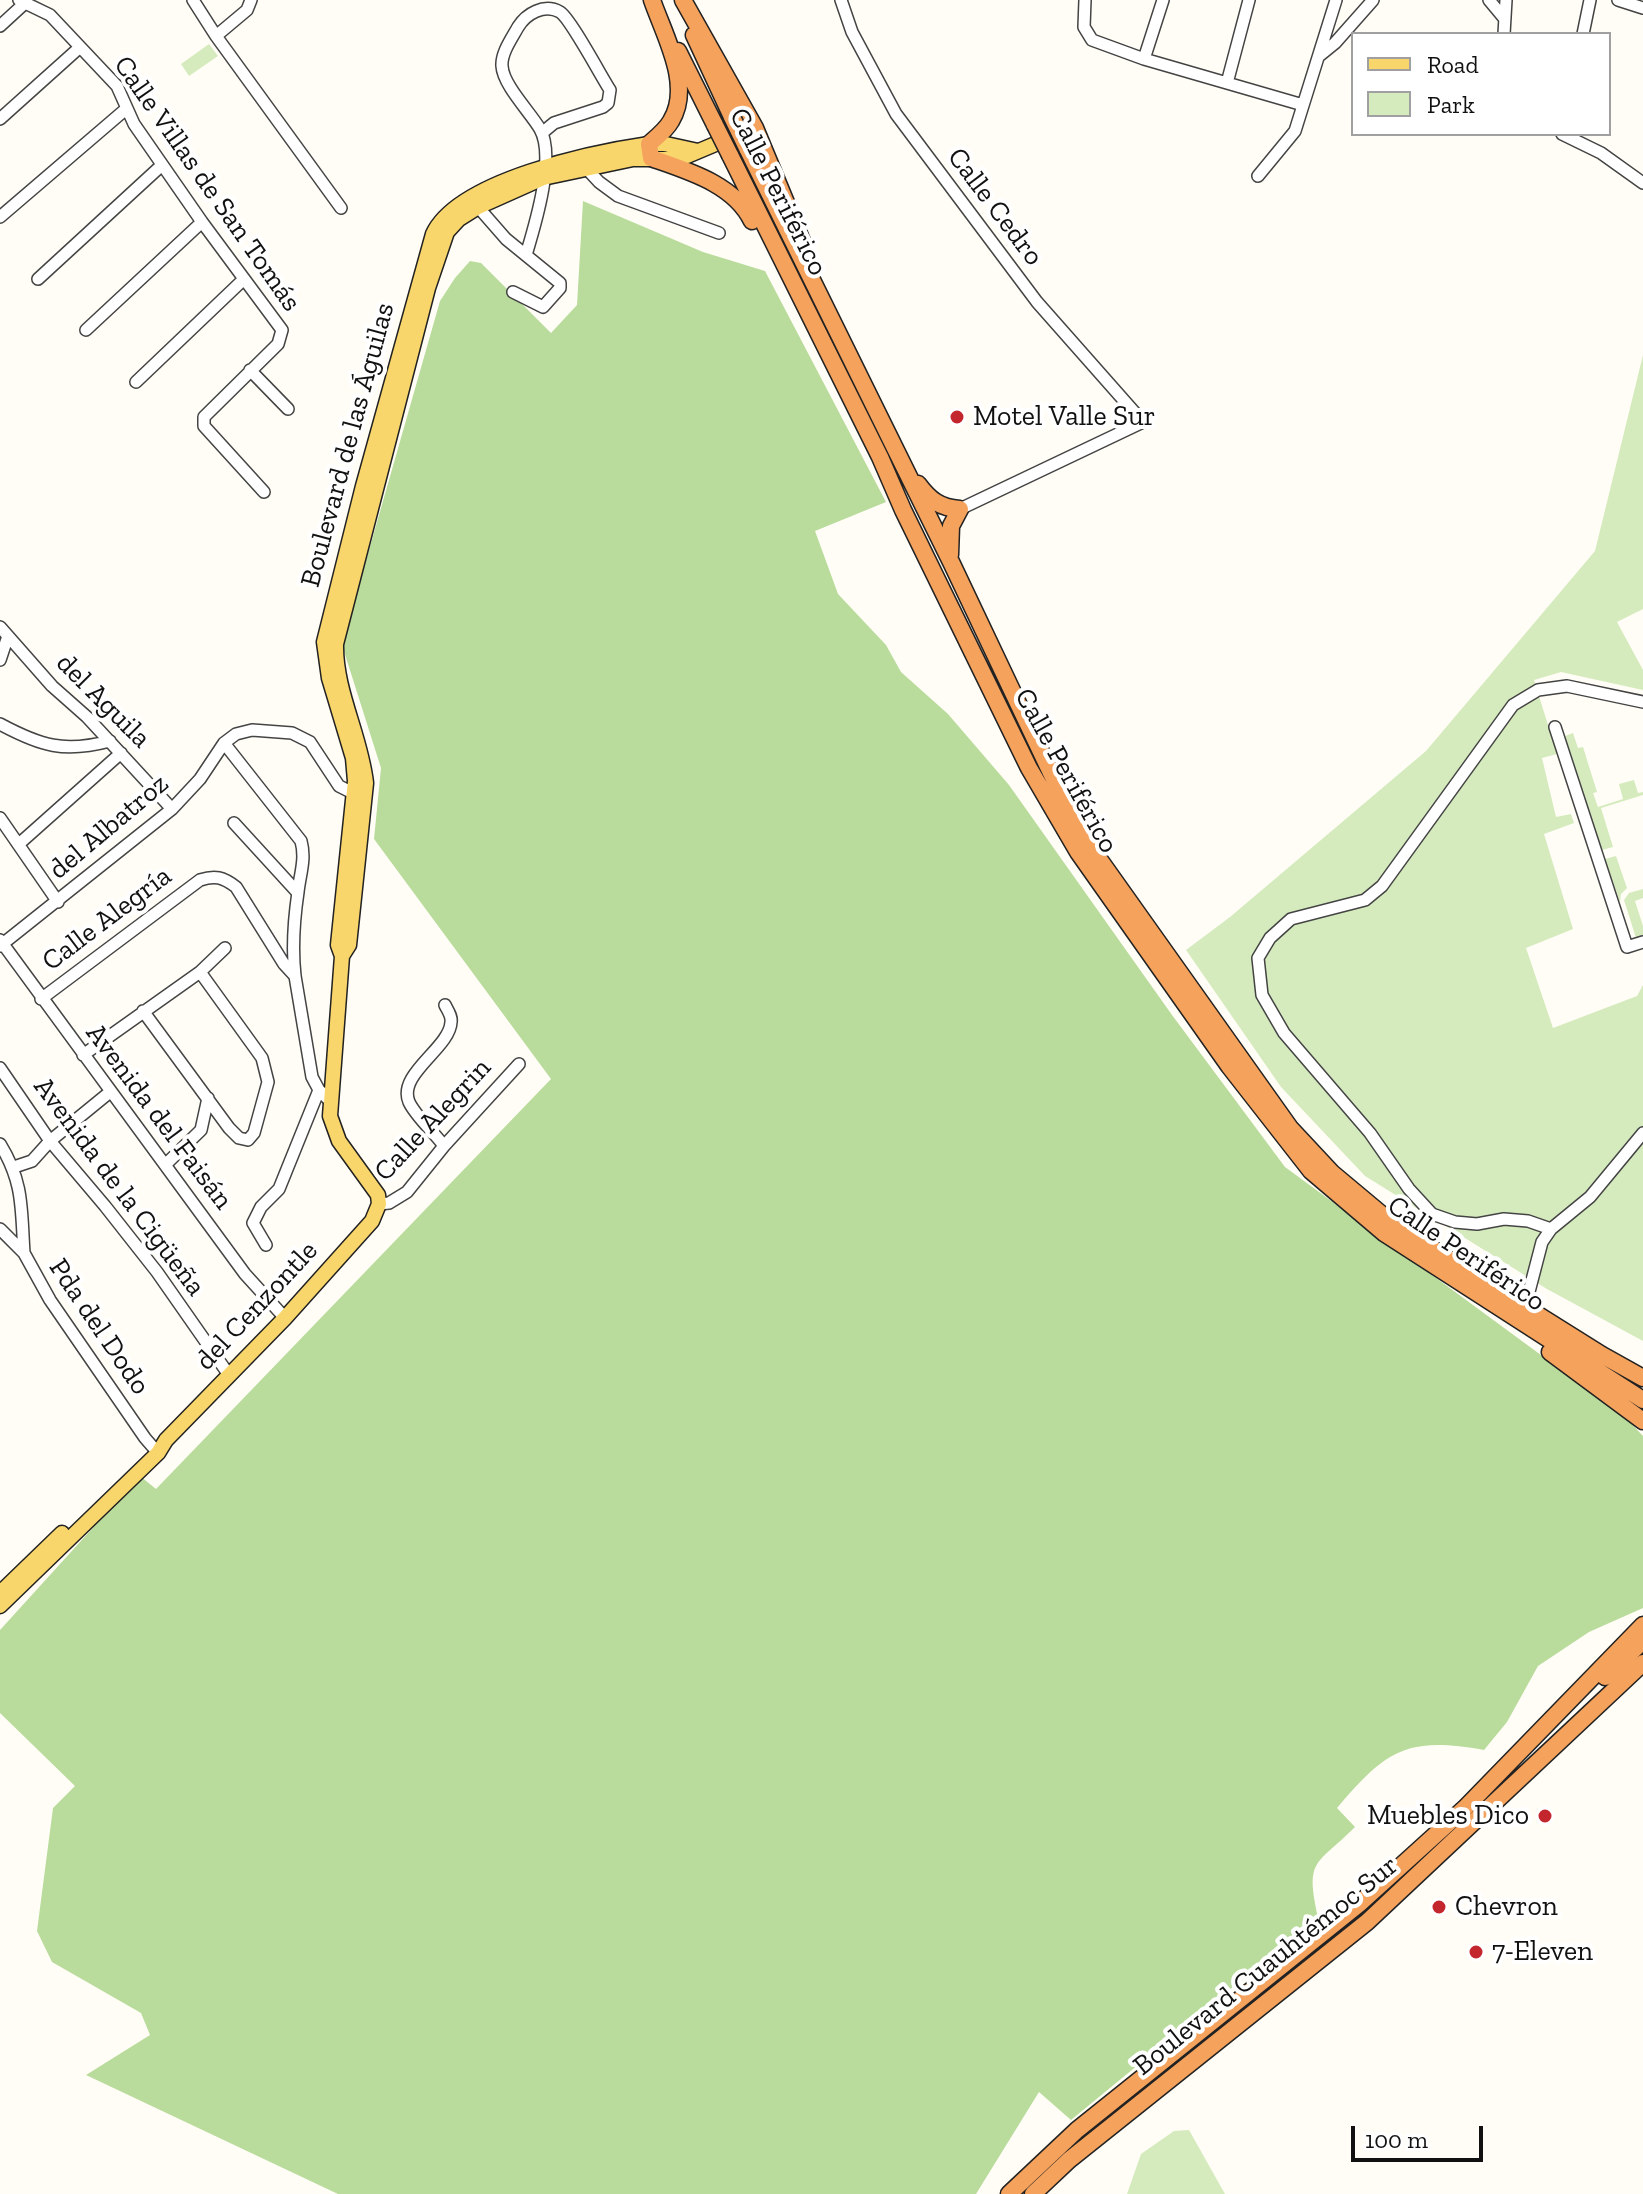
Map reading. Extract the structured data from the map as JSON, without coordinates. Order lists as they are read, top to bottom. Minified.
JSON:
{"streets":{"highway":["Calle Periférico","Boulevard Cuauhtémoc Sur"],"main road":["Boulevard de las Águilas","del Cenzontle"],"street":["Calle Villas de San Tomás","Calle Cedro","del Aguila","del Albatroz","Calle Alegría","Avenida del Faisán","Calle Alegrin","Avenida de la Cigüeña","Pda del Dodo"]},"crossings":[["Boulevard de las Águilas","Calle Alegrin"],["Boulevard de las Águilas","del Cenzontle"],["del Aguila","del Albatroz"],["del Albatroz","Avenida del Faisán"],["Calle Alegría","Avenida del Faisán"],["Avenida del Faisán","del Cenzontle"],["Calle Alegrin","del Cenzontle"],["Avenida de la Cigüeña","del Cenzontle"],["del Cenzontle","Pda del Dodo"]],"places":["Motel Valle Sur","Muebles Dico","Chevron","7-Eleven"],"legend":["Road","Park"],"scale_bar":"100 m"}
